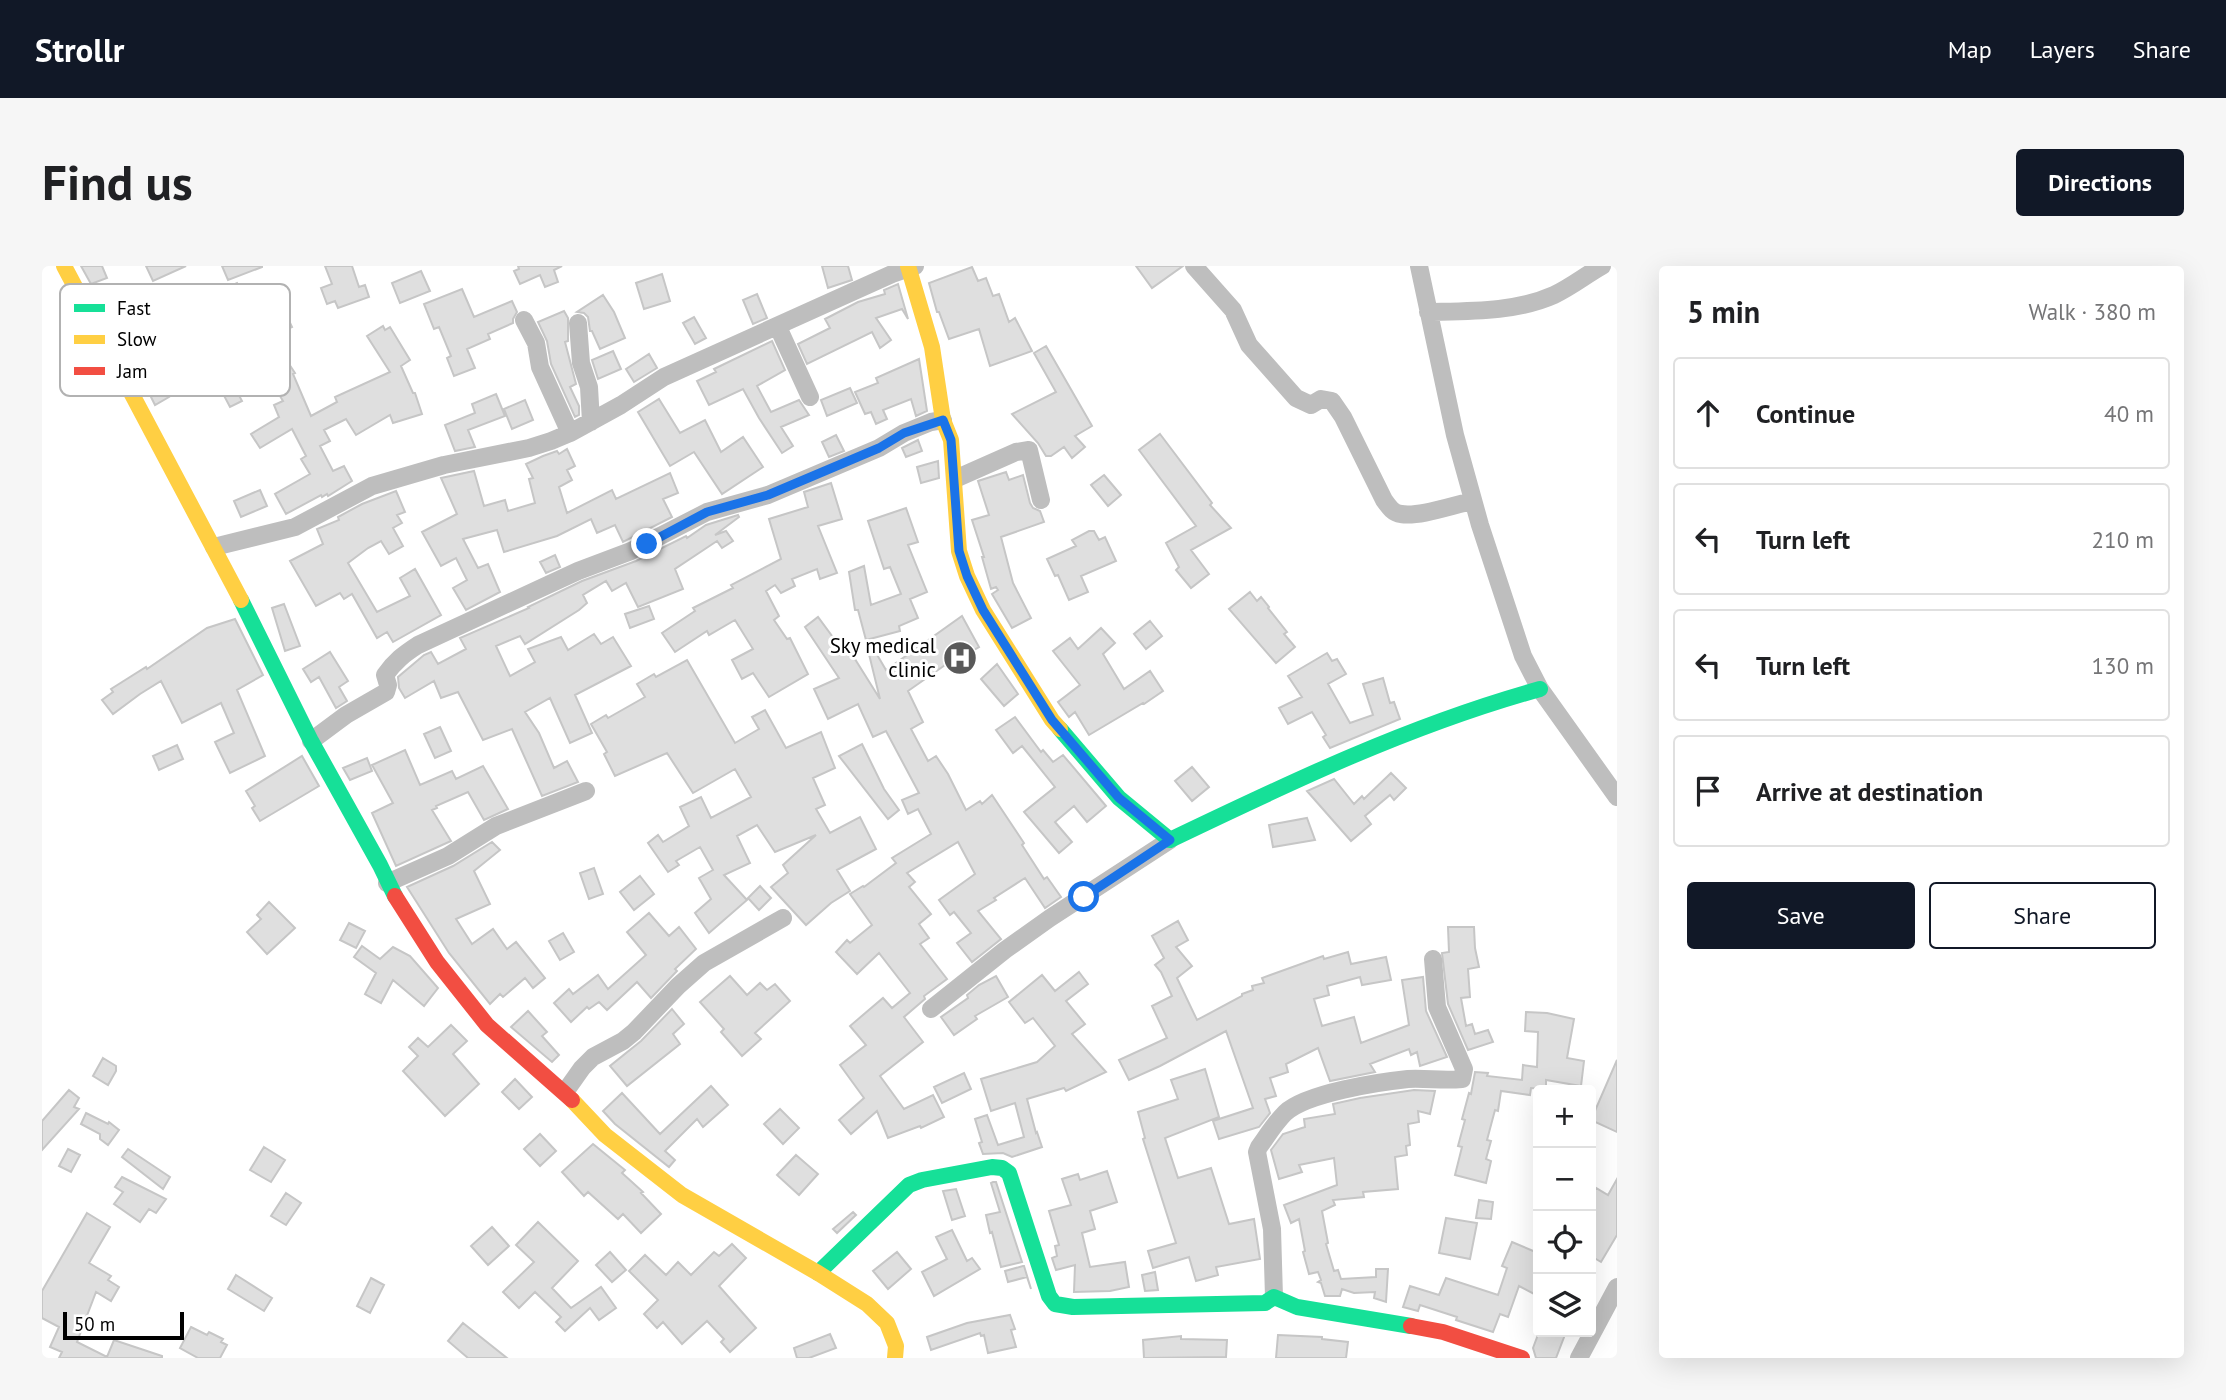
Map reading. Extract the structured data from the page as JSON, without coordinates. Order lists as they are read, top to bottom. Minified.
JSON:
{"places":{"hospital":["Sky medical clinic"]},"legend":["Fast","Slow","Jam"],"scale_bar":"50 m","page":{"header":"Strollr","nav":["Map","Layers","Share"],"buttons":["Directions",["Save","Share"]],"title":"Find us","heading":["5 min","Walk · 380 m"],"list":[["Continue","40 m"],["Turn left","210 m"],["Turn left","130 m"],"Arrive at destination"],"map_buttons":["+","−"],"scale":"50 m"}}
